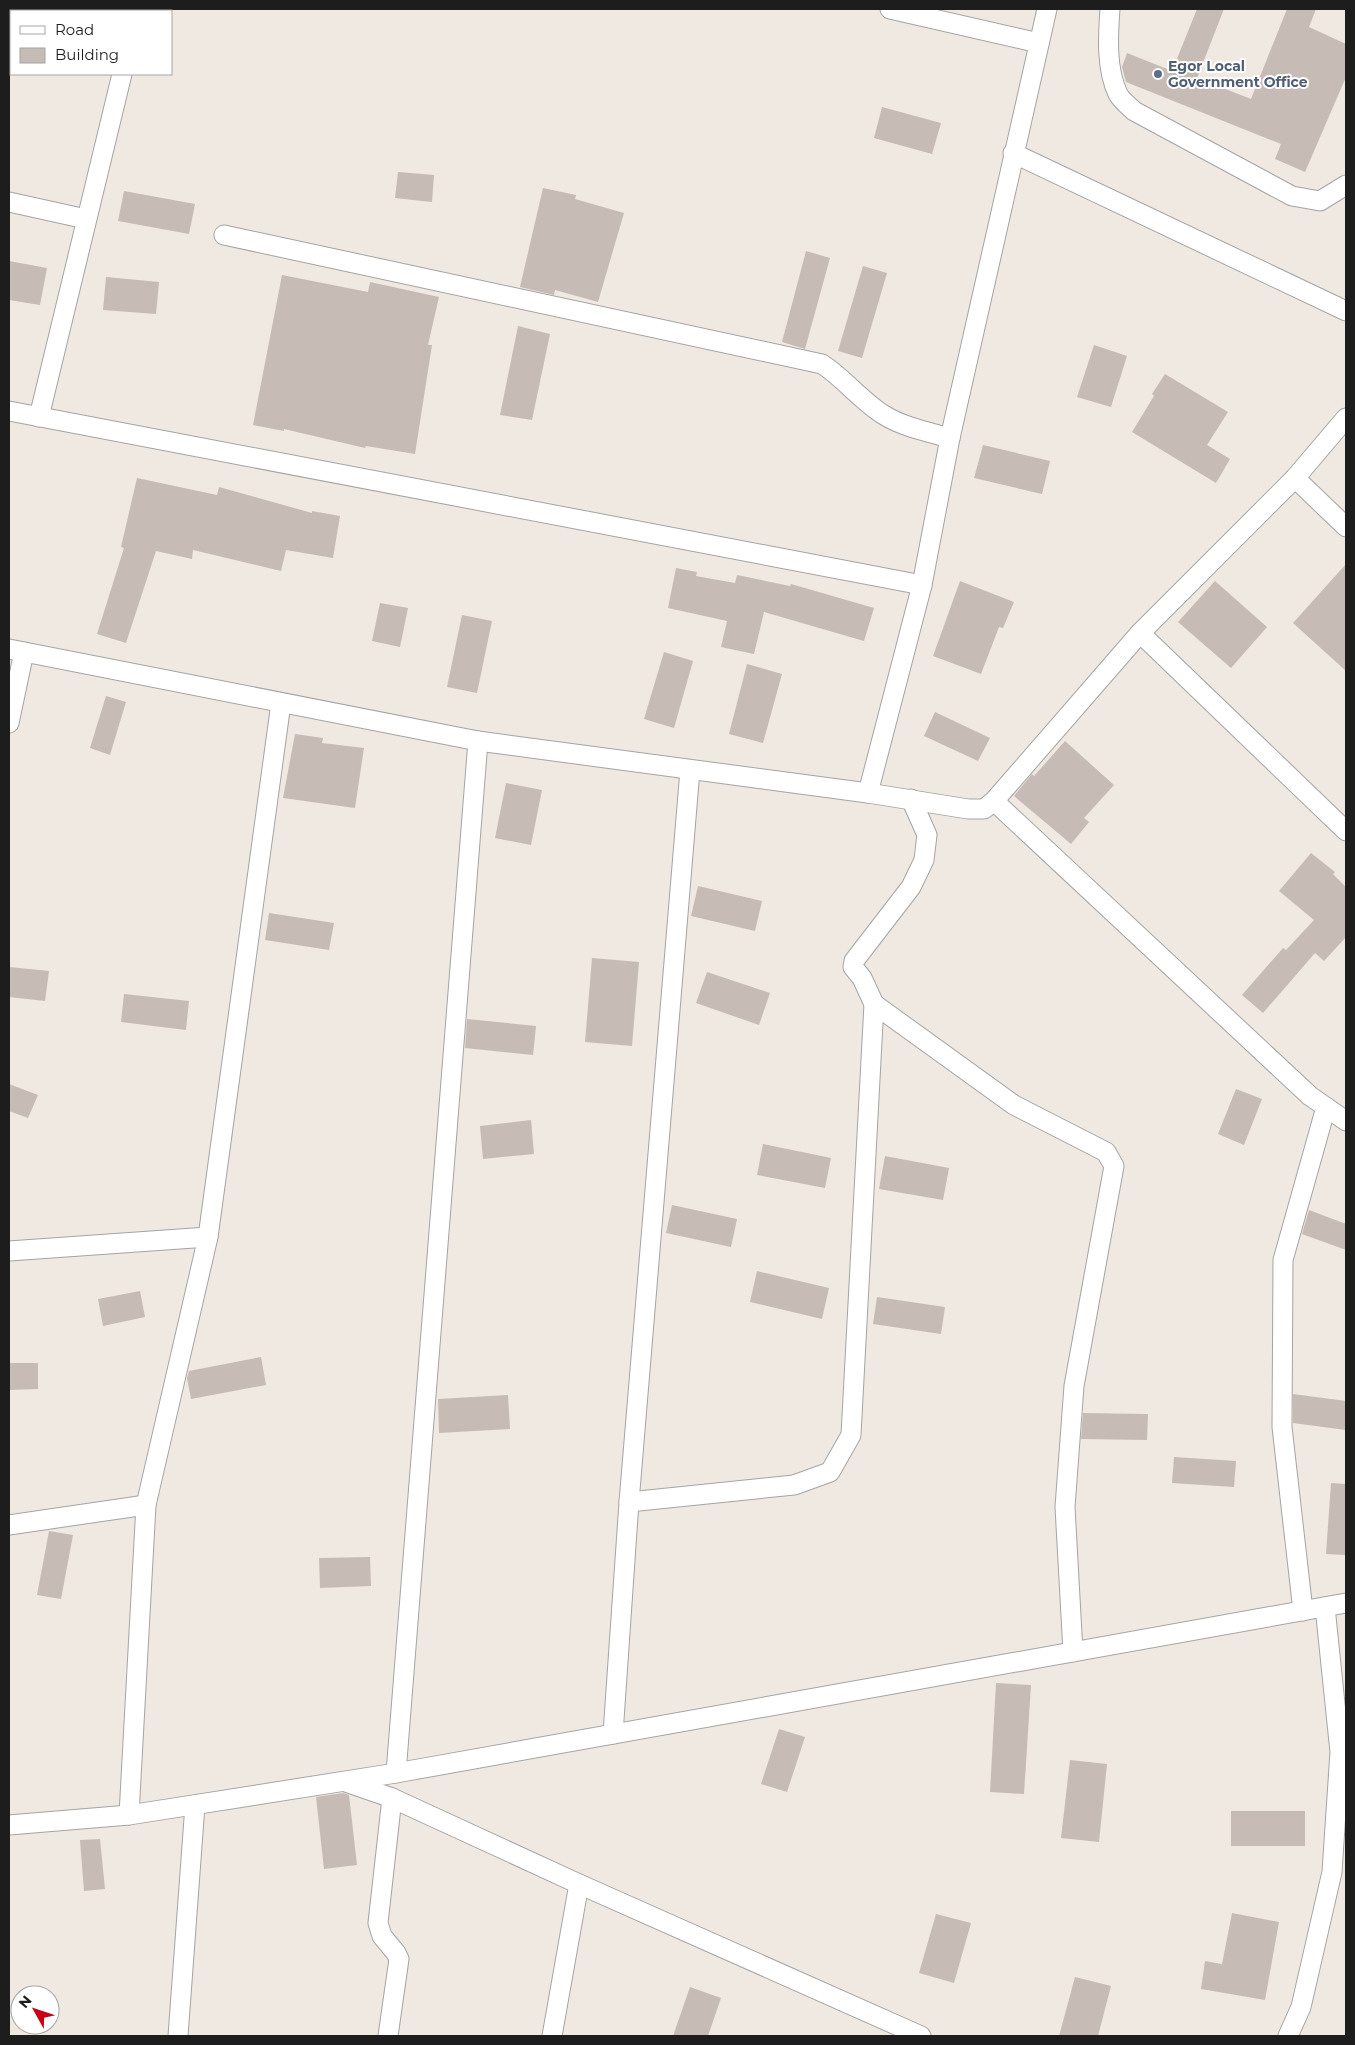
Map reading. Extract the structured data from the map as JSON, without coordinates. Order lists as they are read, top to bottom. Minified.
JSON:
{"places":["Egor Local Government Office"],"legend":["Road","Building"],"north":"top left"}
